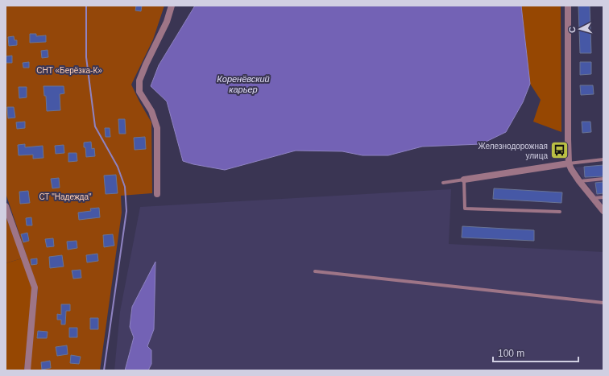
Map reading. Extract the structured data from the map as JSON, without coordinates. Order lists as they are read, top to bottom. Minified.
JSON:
{"water":["Коренёвский карьер"],"parks":["СНТ «Берёзка-К»","СТ \"Надежда\""],"places":{"bus stop":["Железнодорожная улица"]},"scale_bar":"100 m","north":"left"}
